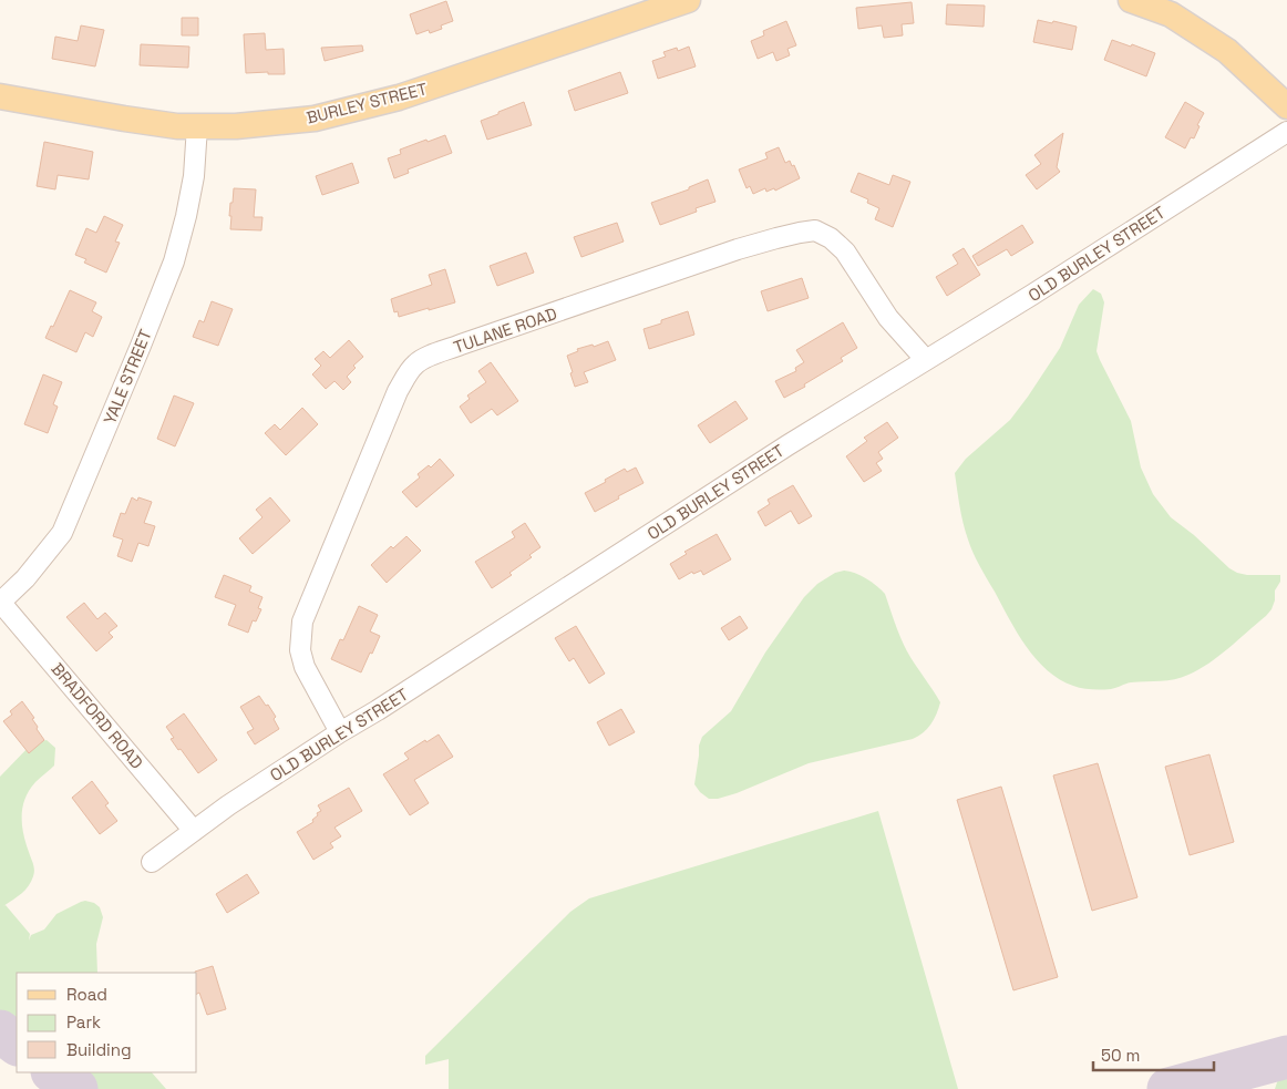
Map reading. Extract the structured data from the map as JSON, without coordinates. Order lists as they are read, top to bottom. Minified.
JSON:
{"streets":{"main road":["BURLEY STREET"],"street":["OLD BURLEY STREET","TULANE ROAD","YALE STREET","BRADFORD ROAD"]},"crossings":[["BURLEY STREET","YALE STREET"],["OLD BURLEY STREET","TULANE ROAD"],["OLD BURLEY STREET","BRADFORD ROAD"],["YALE STREET","BRADFORD ROAD"]],"legend":["Road","Park","Building"],"scale_bar":"50 m"}
